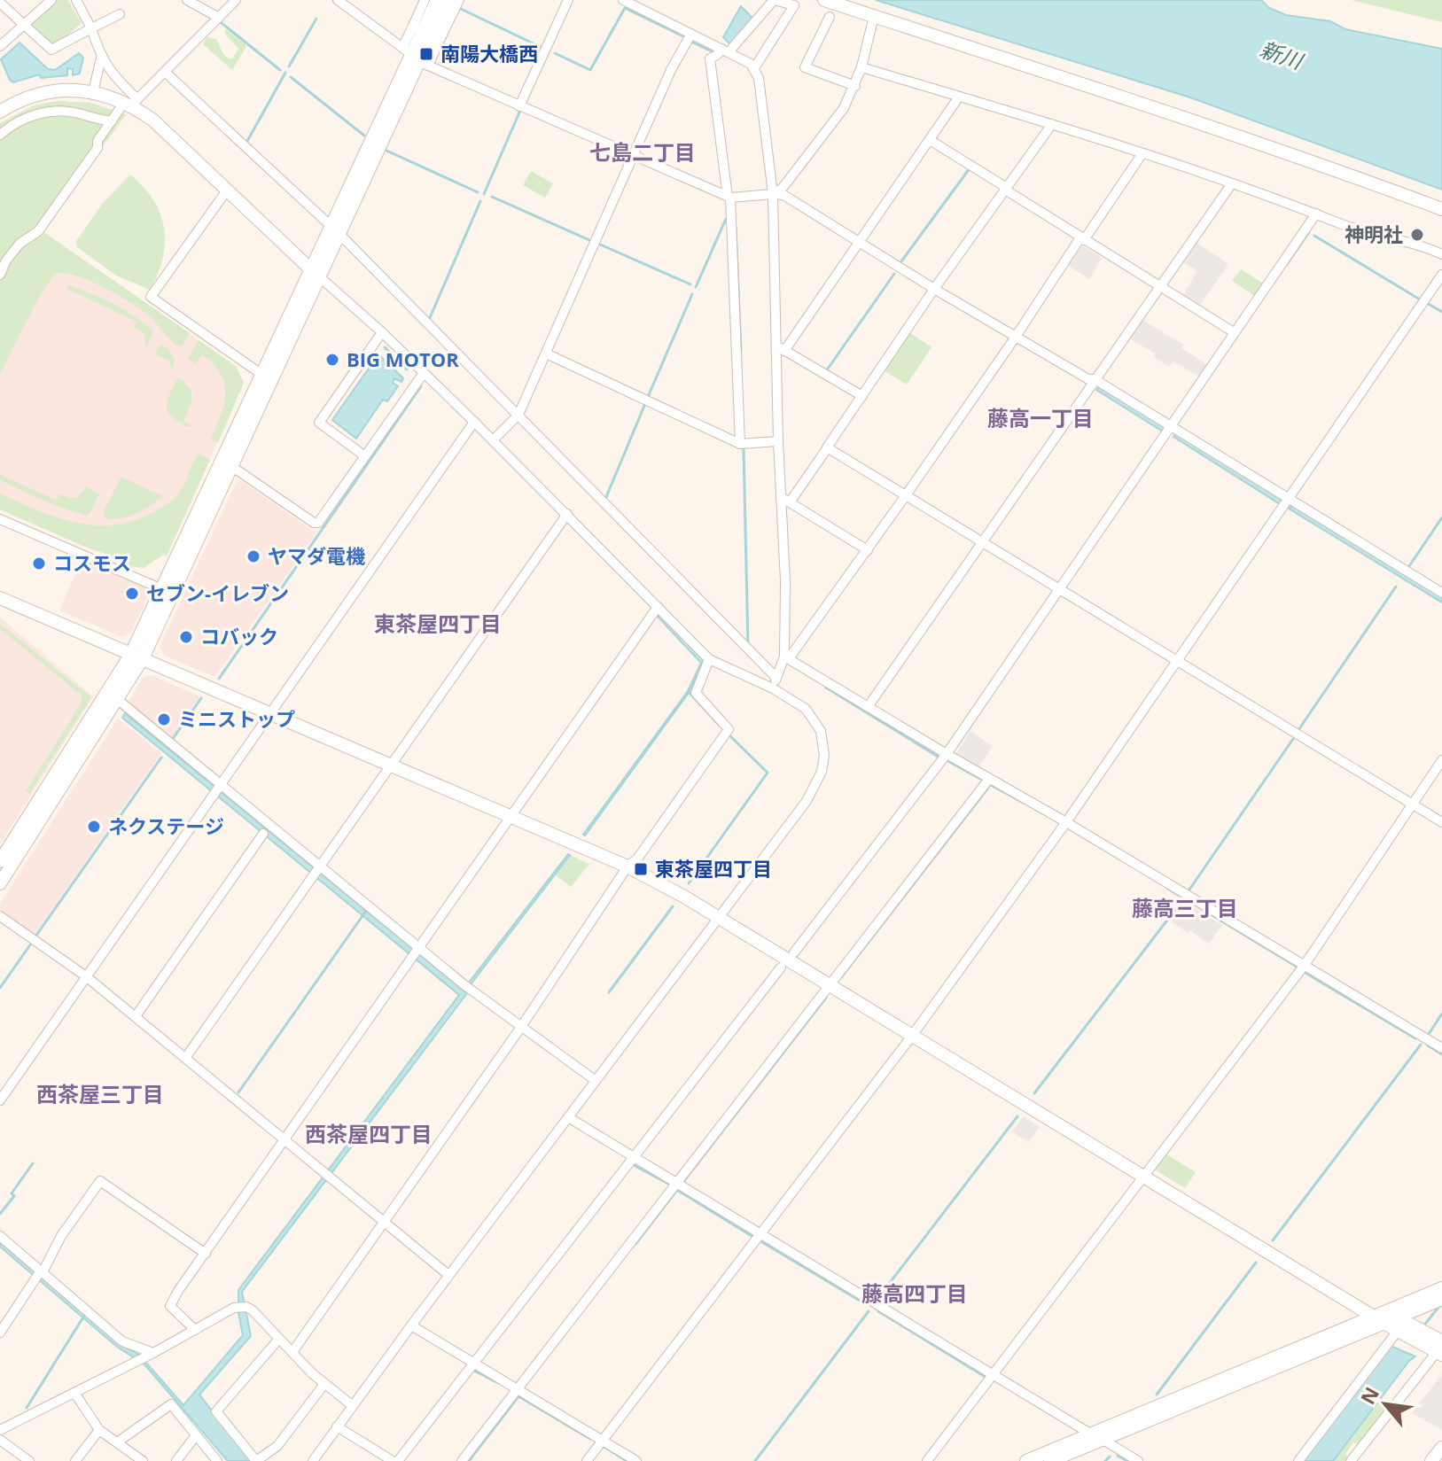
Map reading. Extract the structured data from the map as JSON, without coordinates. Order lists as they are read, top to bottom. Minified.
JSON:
{"districts":["七島二丁目","藤高一丁目","東茶屋四丁目","藤高三丁目","西茶屋三丁目","西茶屋四丁目","藤高四丁目"],"water":["新川"],"places":{"transit":["南陽大橋西","東茶屋四丁目"],"other":["神明社","BIG MOTOR","ヤマダ電機","コスモス","セブン-イレブン","コバック","ミニストップ","ネクステージ"]},"north":"top left"}
